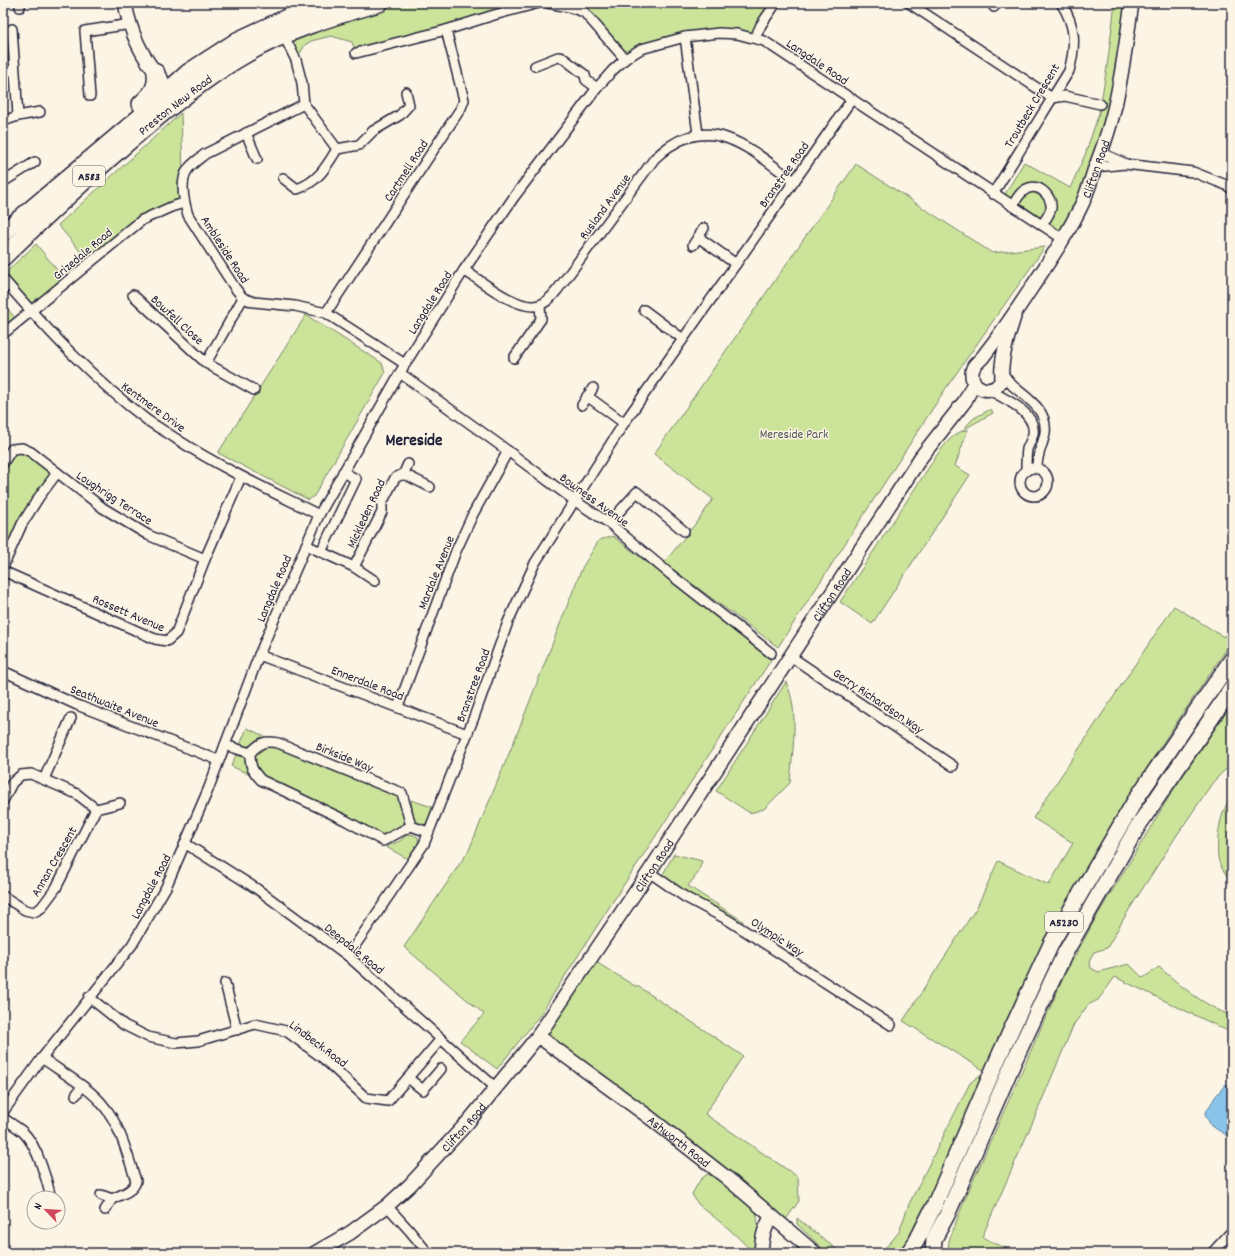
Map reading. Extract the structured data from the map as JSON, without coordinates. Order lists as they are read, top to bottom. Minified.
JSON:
{"streets":{"highway":["Preston New Road","A583"],"main road":["A5230"],"street":["Langdale Road","Troutbeck Crescent","Clifton Road","Cartmell Road","Branstree Road","Rusland Avenue","Ambleside Road","Grizedale Road","Bowfell Close","Kentmere Drive","Loughrigg Terrace","Bowness Avenue","Mickleden Road","Mardale Avenue","Rossett Avenue","Ennerdale Road","Gerry Richardson Way","Seathwaite Avenue","Birkside Way","Annan Crescent","Olympic Way","Deepdale Road","Lindbeck Road","Ashworth Road"]},"crossings":[["Langdale Road","Troutbeck Crescent"],["Langdale Road","Clifton Road"],["Langdale Road","Branstree Road"],["Langdale Road","Ambleside Road"],["Langdale Road","Kentmere Drive"],["Langdale Road","Bowness Avenue"],["Langdale Road","Ennerdale Road"],["Langdale Road","Seathwaite Avenue"],["Langdale Road","Deepdale Road"],["Langdale Road","Lindbeck Road"],["Preston New Road","A583"],["Clifton Road","Gerry Richardson Way"],["Clifton Road","Olympic Way"],["Clifton Road","Deepdale Road"],["Clifton Road","Ashworth Road"],["Cartmell Road","Ambleside Road"],["Branstree Road","Rusland Avenue"],["Branstree Road","Bowness Avenue"],["Branstree Road","Ennerdale Road"],["Branstree Road","Deepdale Road"],["Ambleside Road","Grizedale Road"],["Ambleside Road","Bowfell Close"],["Grizedale Road","Kentmere Drive"],["Kentmere Drive","Rossett Avenue"],["Loughrigg Terrace","Rossett Avenue"],["Bowness Avenue","Mardale Avenue"],["Mardale Avenue","Ennerdale Road"],["Deepdale Road","Lindbeck Road"]],"districts":["Mereside"],"parks":["Mereside Park"],"north":"top left"}
